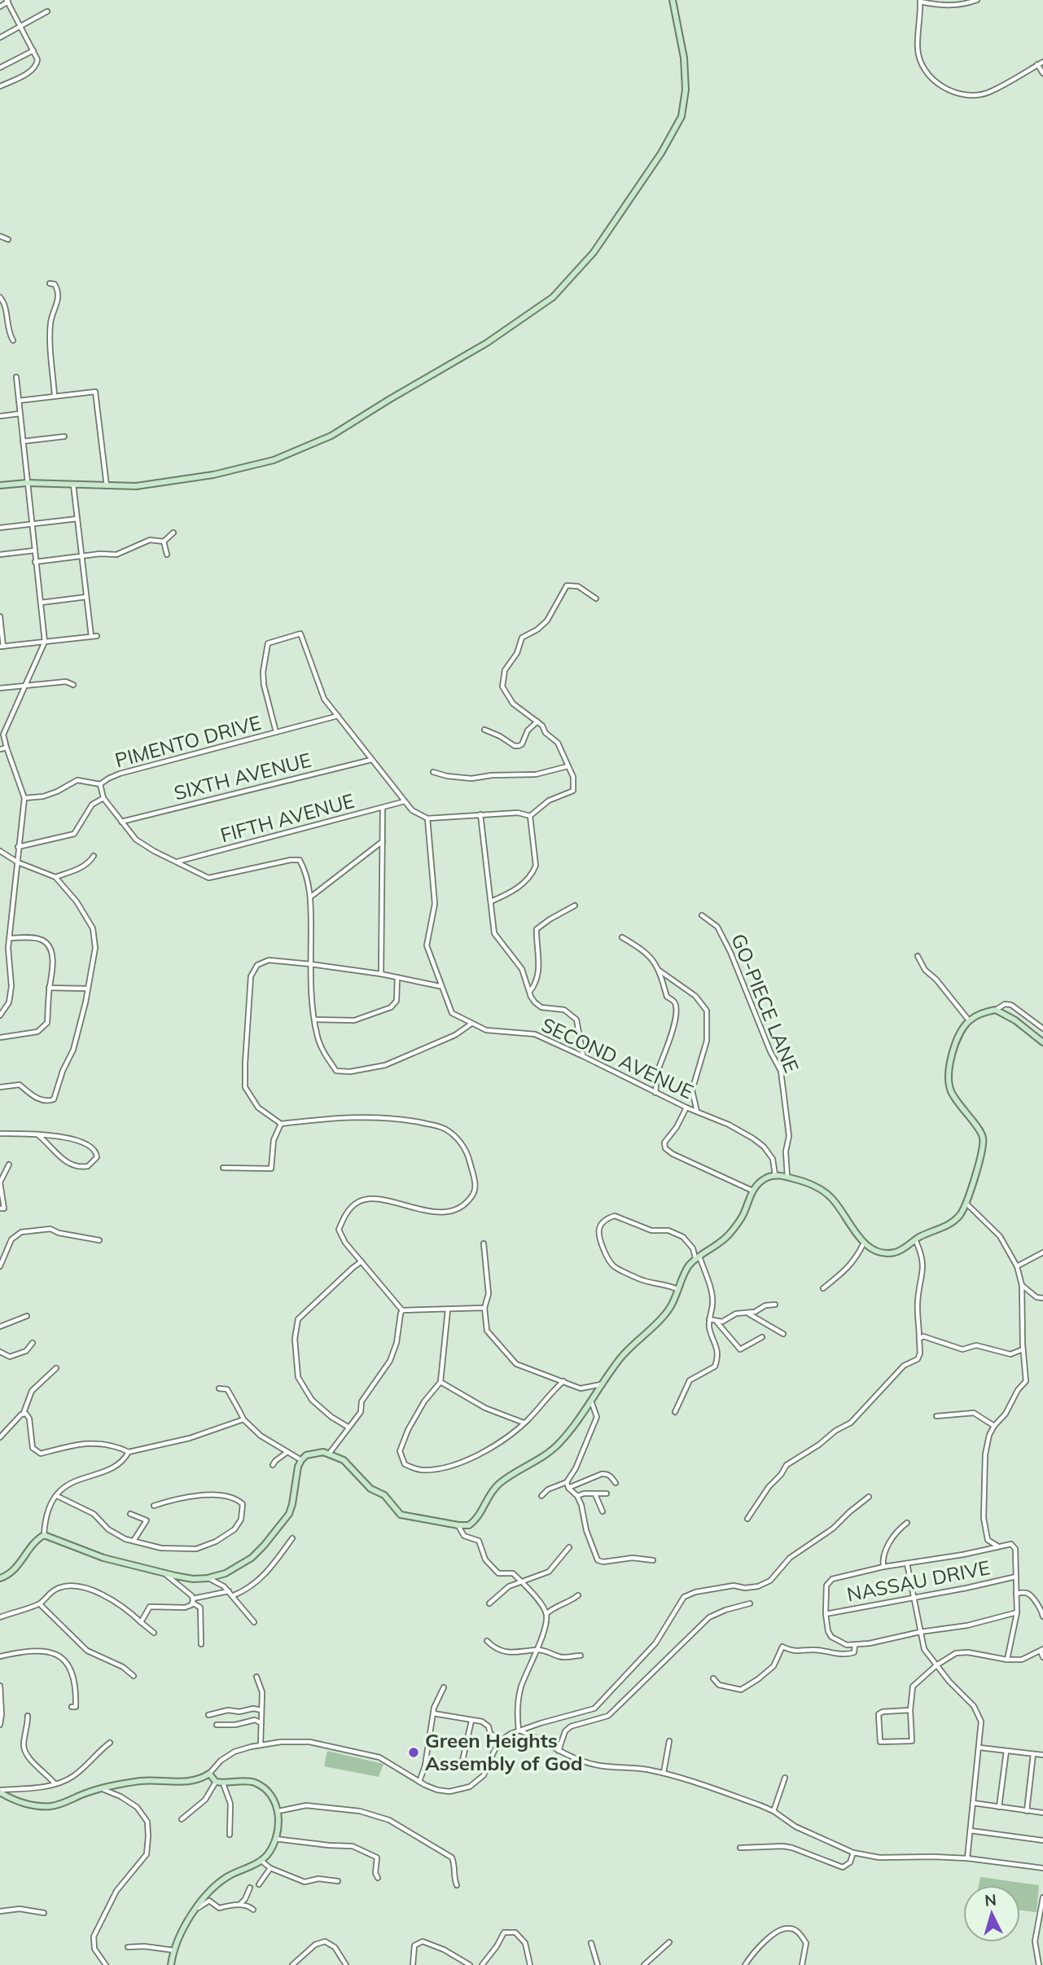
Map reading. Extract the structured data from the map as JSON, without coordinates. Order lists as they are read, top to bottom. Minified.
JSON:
{"streets":{"street":["PIMENTO DRIVE","SIXTH AVENUE","FIFTH AVENUE","GO-PIECE LANE","SECOND AVENUE","NASSAU DRIVE"]},"crossings":[["PIMENTO DRIVE","SIXTH AVENUE"],["PIMENTO DRIVE","FIFTH AVENUE"],["PIMENTO DRIVE","SECOND AVENUE"]],"places":["Green Heights Assembly of God"],"north":"top"}
